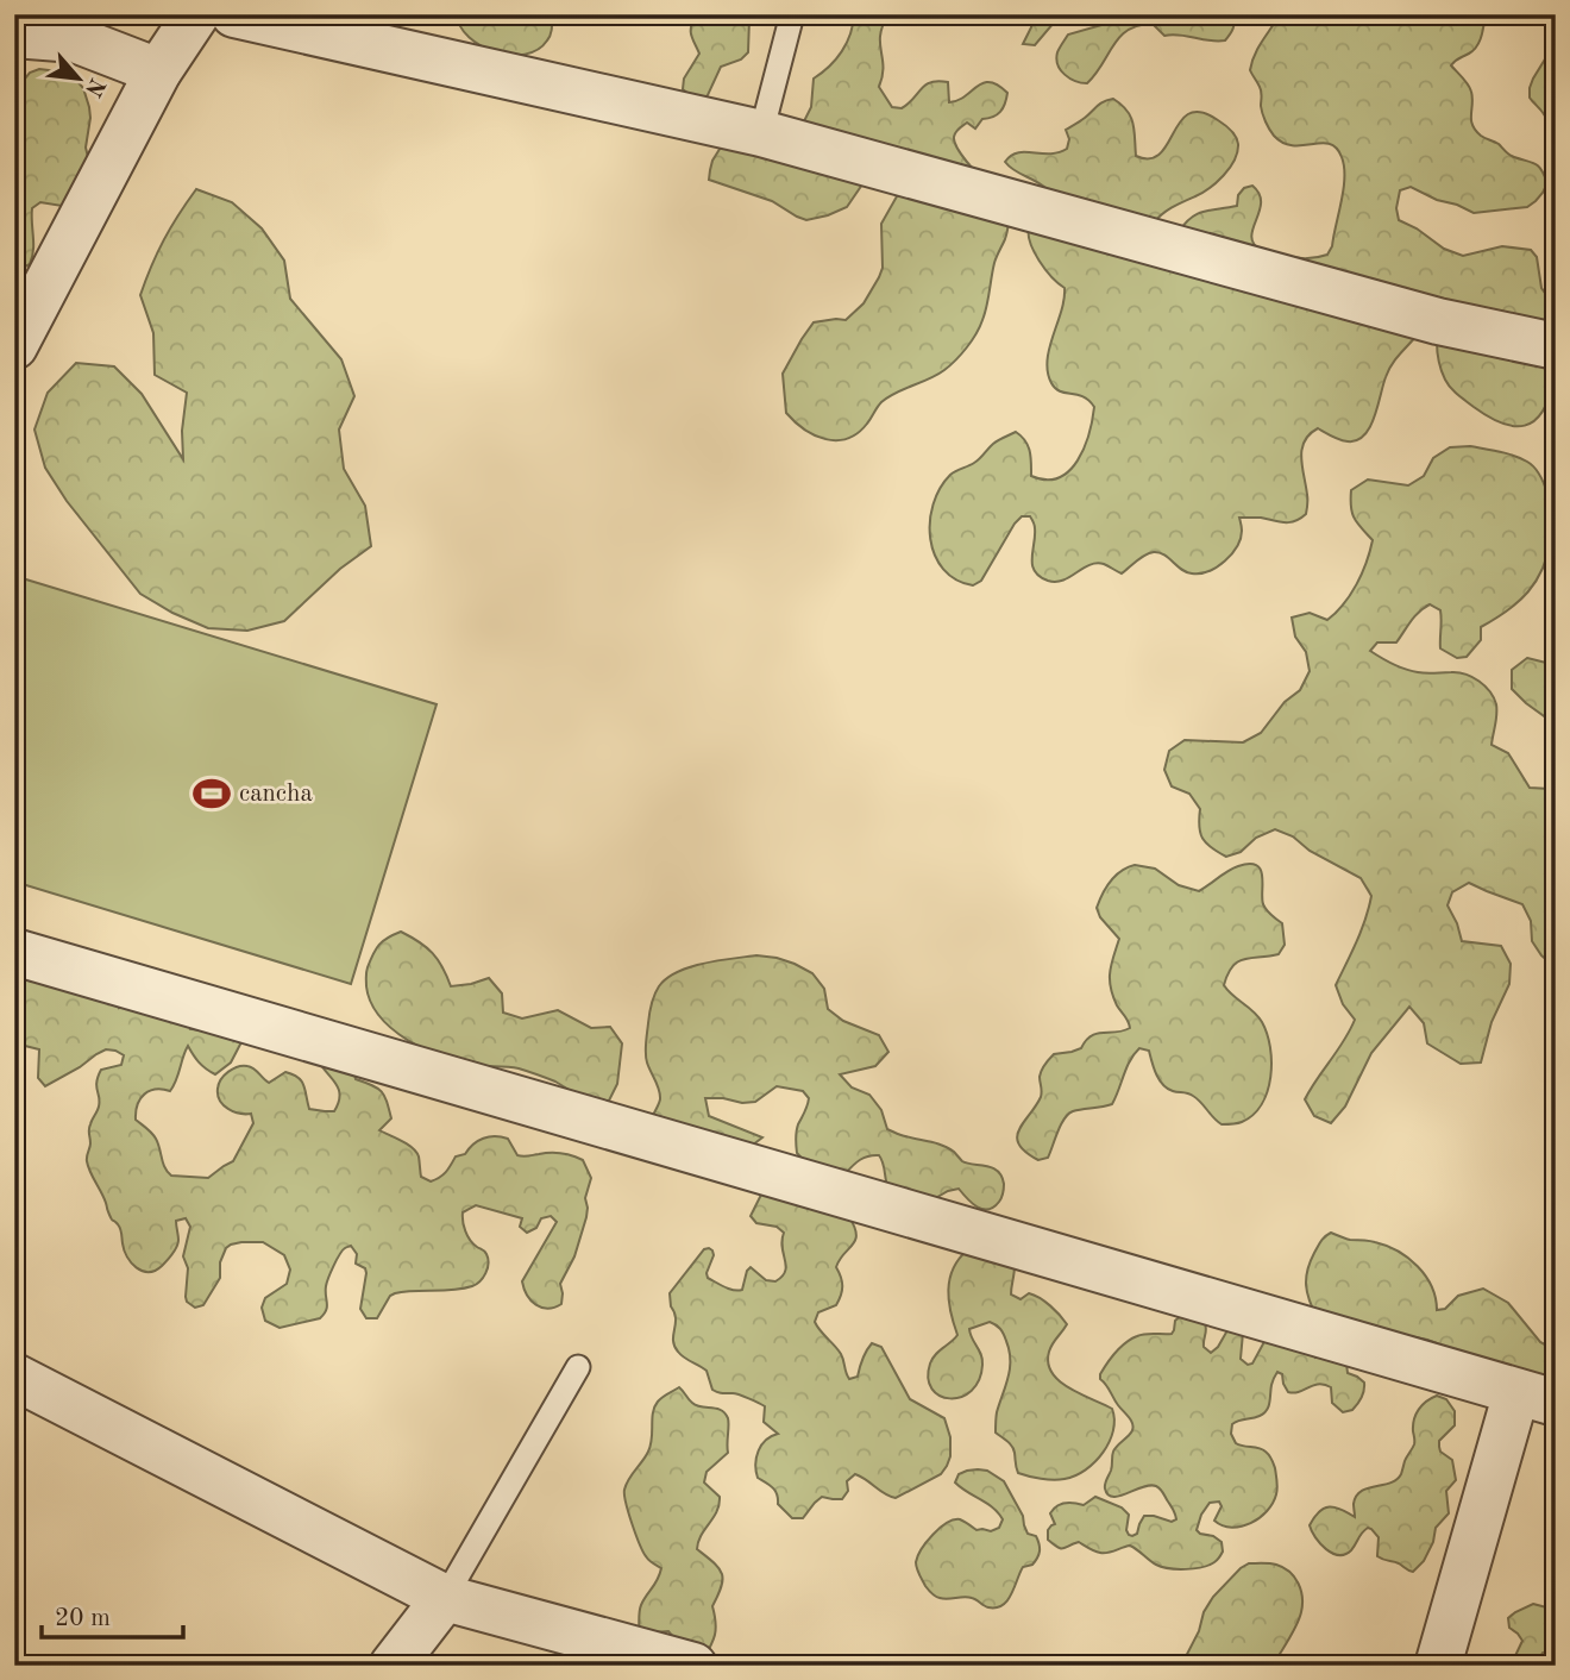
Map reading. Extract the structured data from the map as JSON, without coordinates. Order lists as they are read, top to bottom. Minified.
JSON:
{"places":{"sports":["cancha"]},"scale_bar":"20 m","north":"bottom right"}
